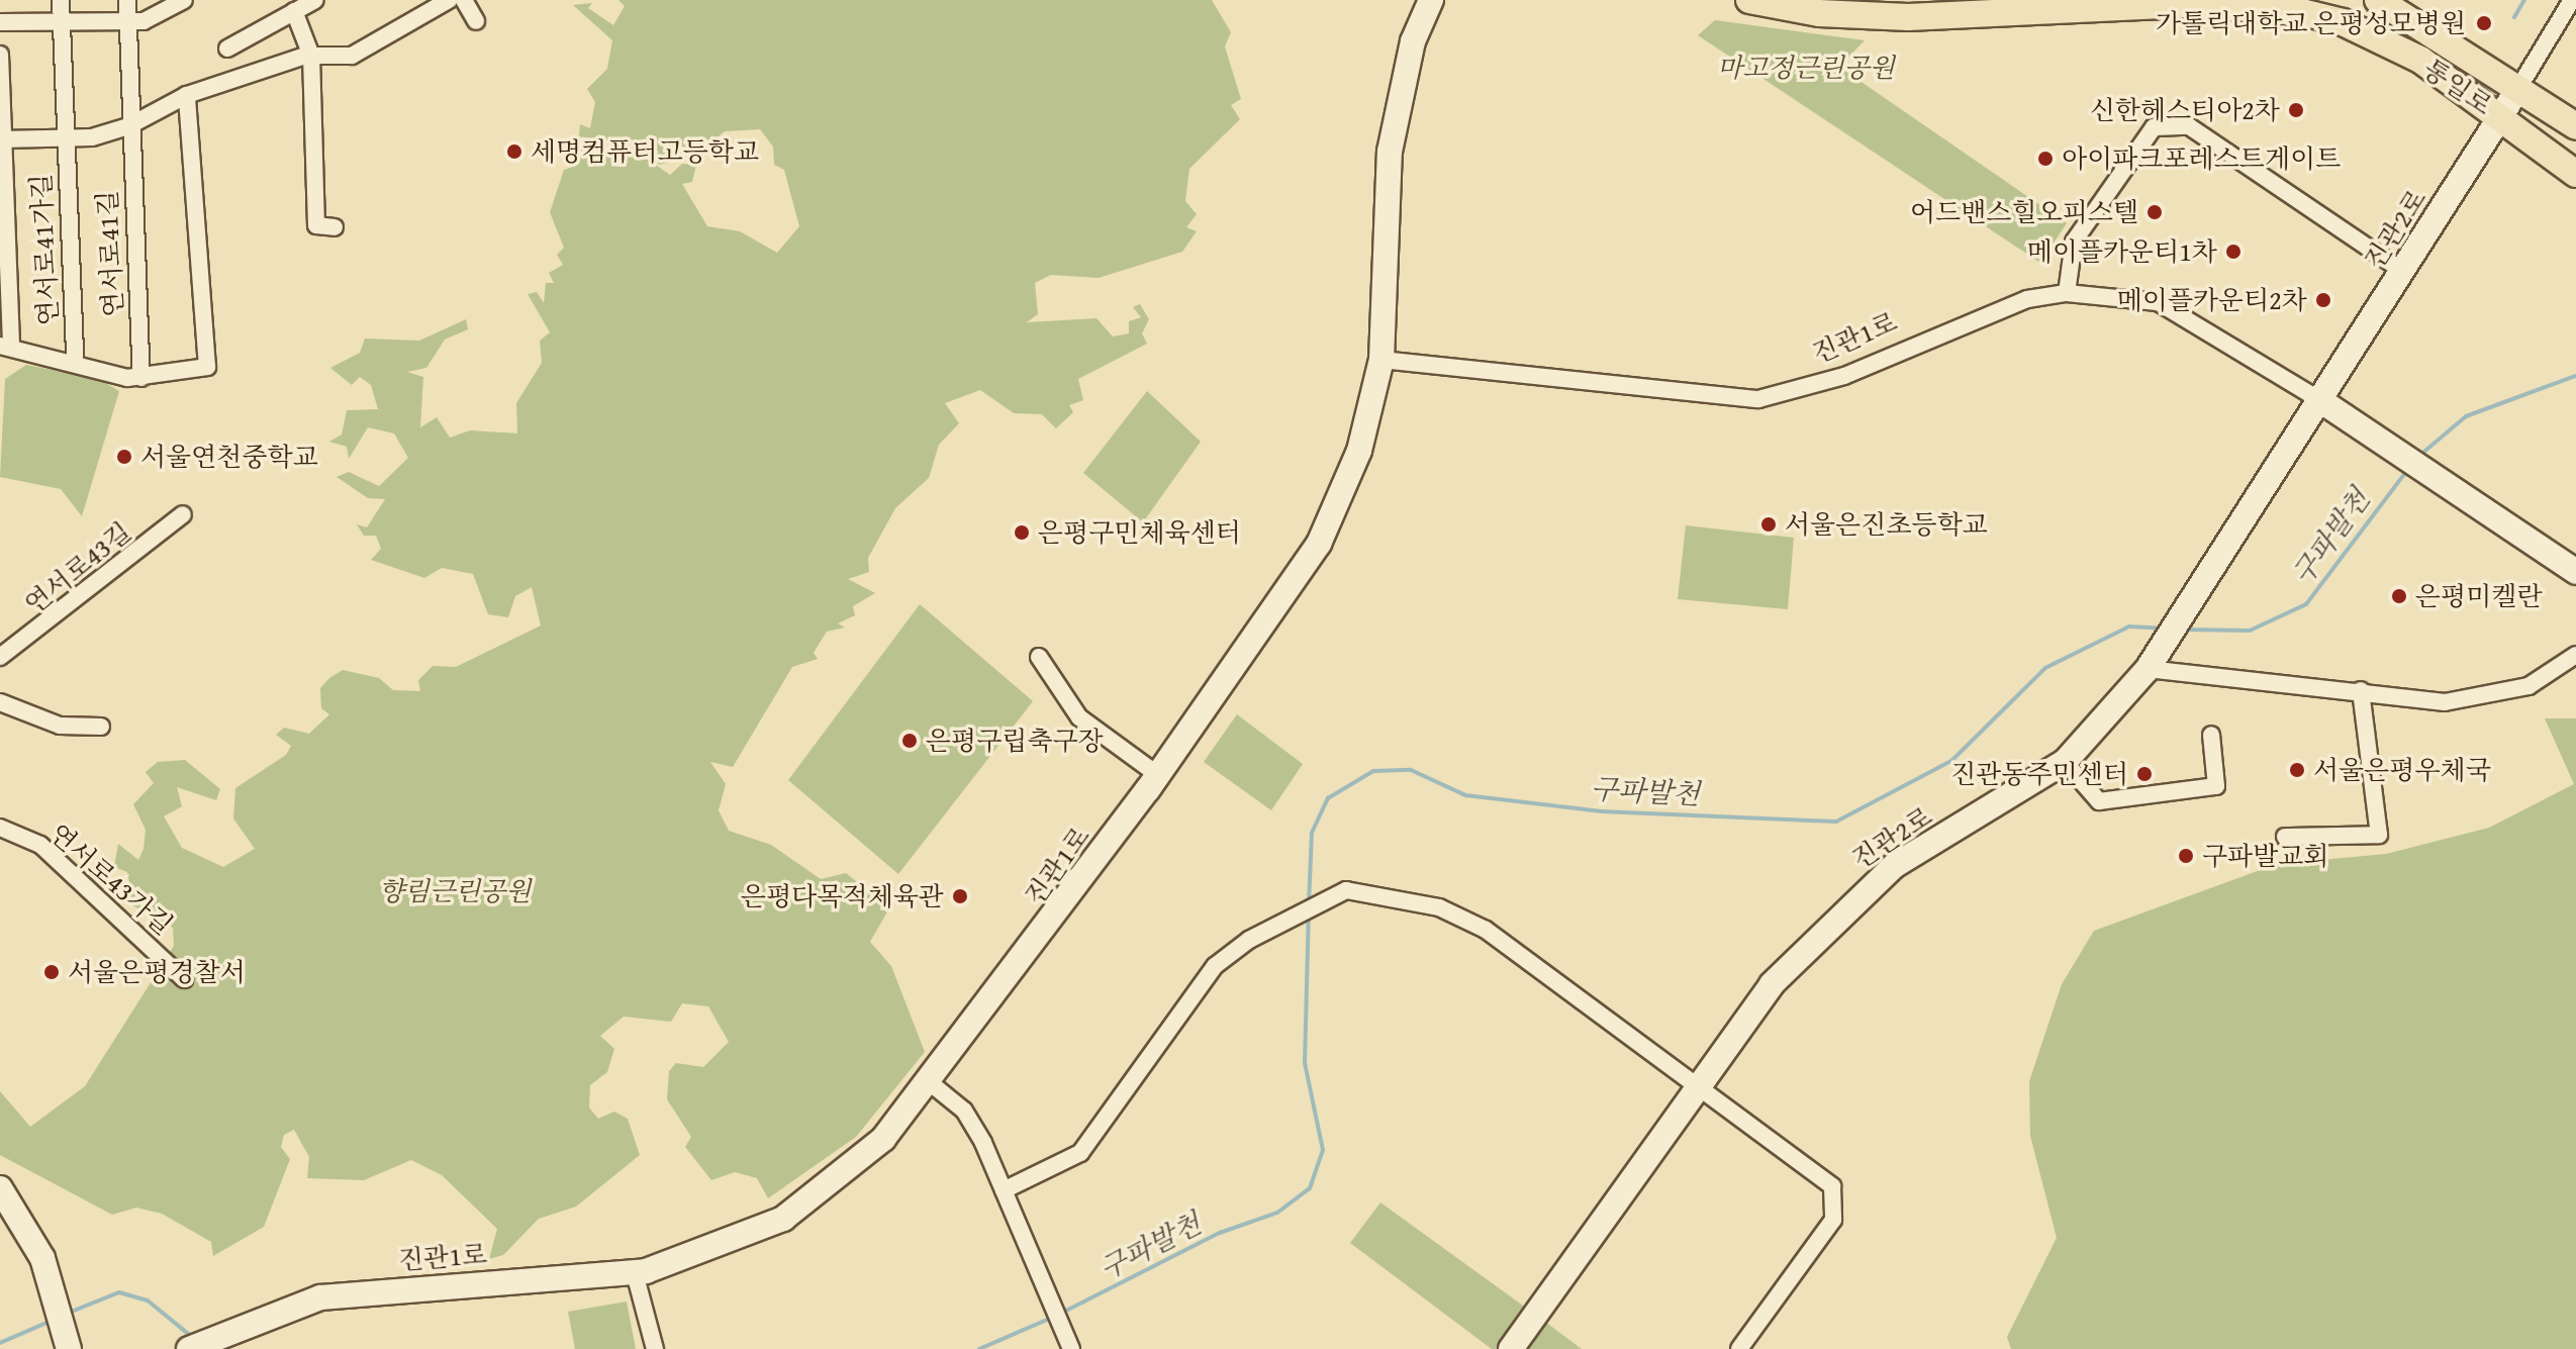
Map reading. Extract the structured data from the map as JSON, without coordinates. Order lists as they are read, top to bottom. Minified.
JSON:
{"streets":{"main road":["통일로","진관2로","진관1로"],"street":["연서로41가길","연서로41길","연서로43길","연서로43가길"]},"crossings":[["통일로","진관2로"],["진관2로","진관1로"],["연서로41가길","연서로41길"]],"water":["구파발천"],"parks":["마고정근린공원","향림근린공원"],"places":["가톨릭대학교 은평성모병원","신한헤스티아2차","세명컴퓨터고등학교","아이파크포레스트게이트","어드밴스힐오피스텔","메이플카운티1차","메이플카운티2차","서울연천중학교","서울은진초등학교","은평구민체육센터","은평미켈란","은평구립축구장","서울은평우체국","진관동주민센터","구파발교회","은평다목적체육관","서울은평경찰서"]}
